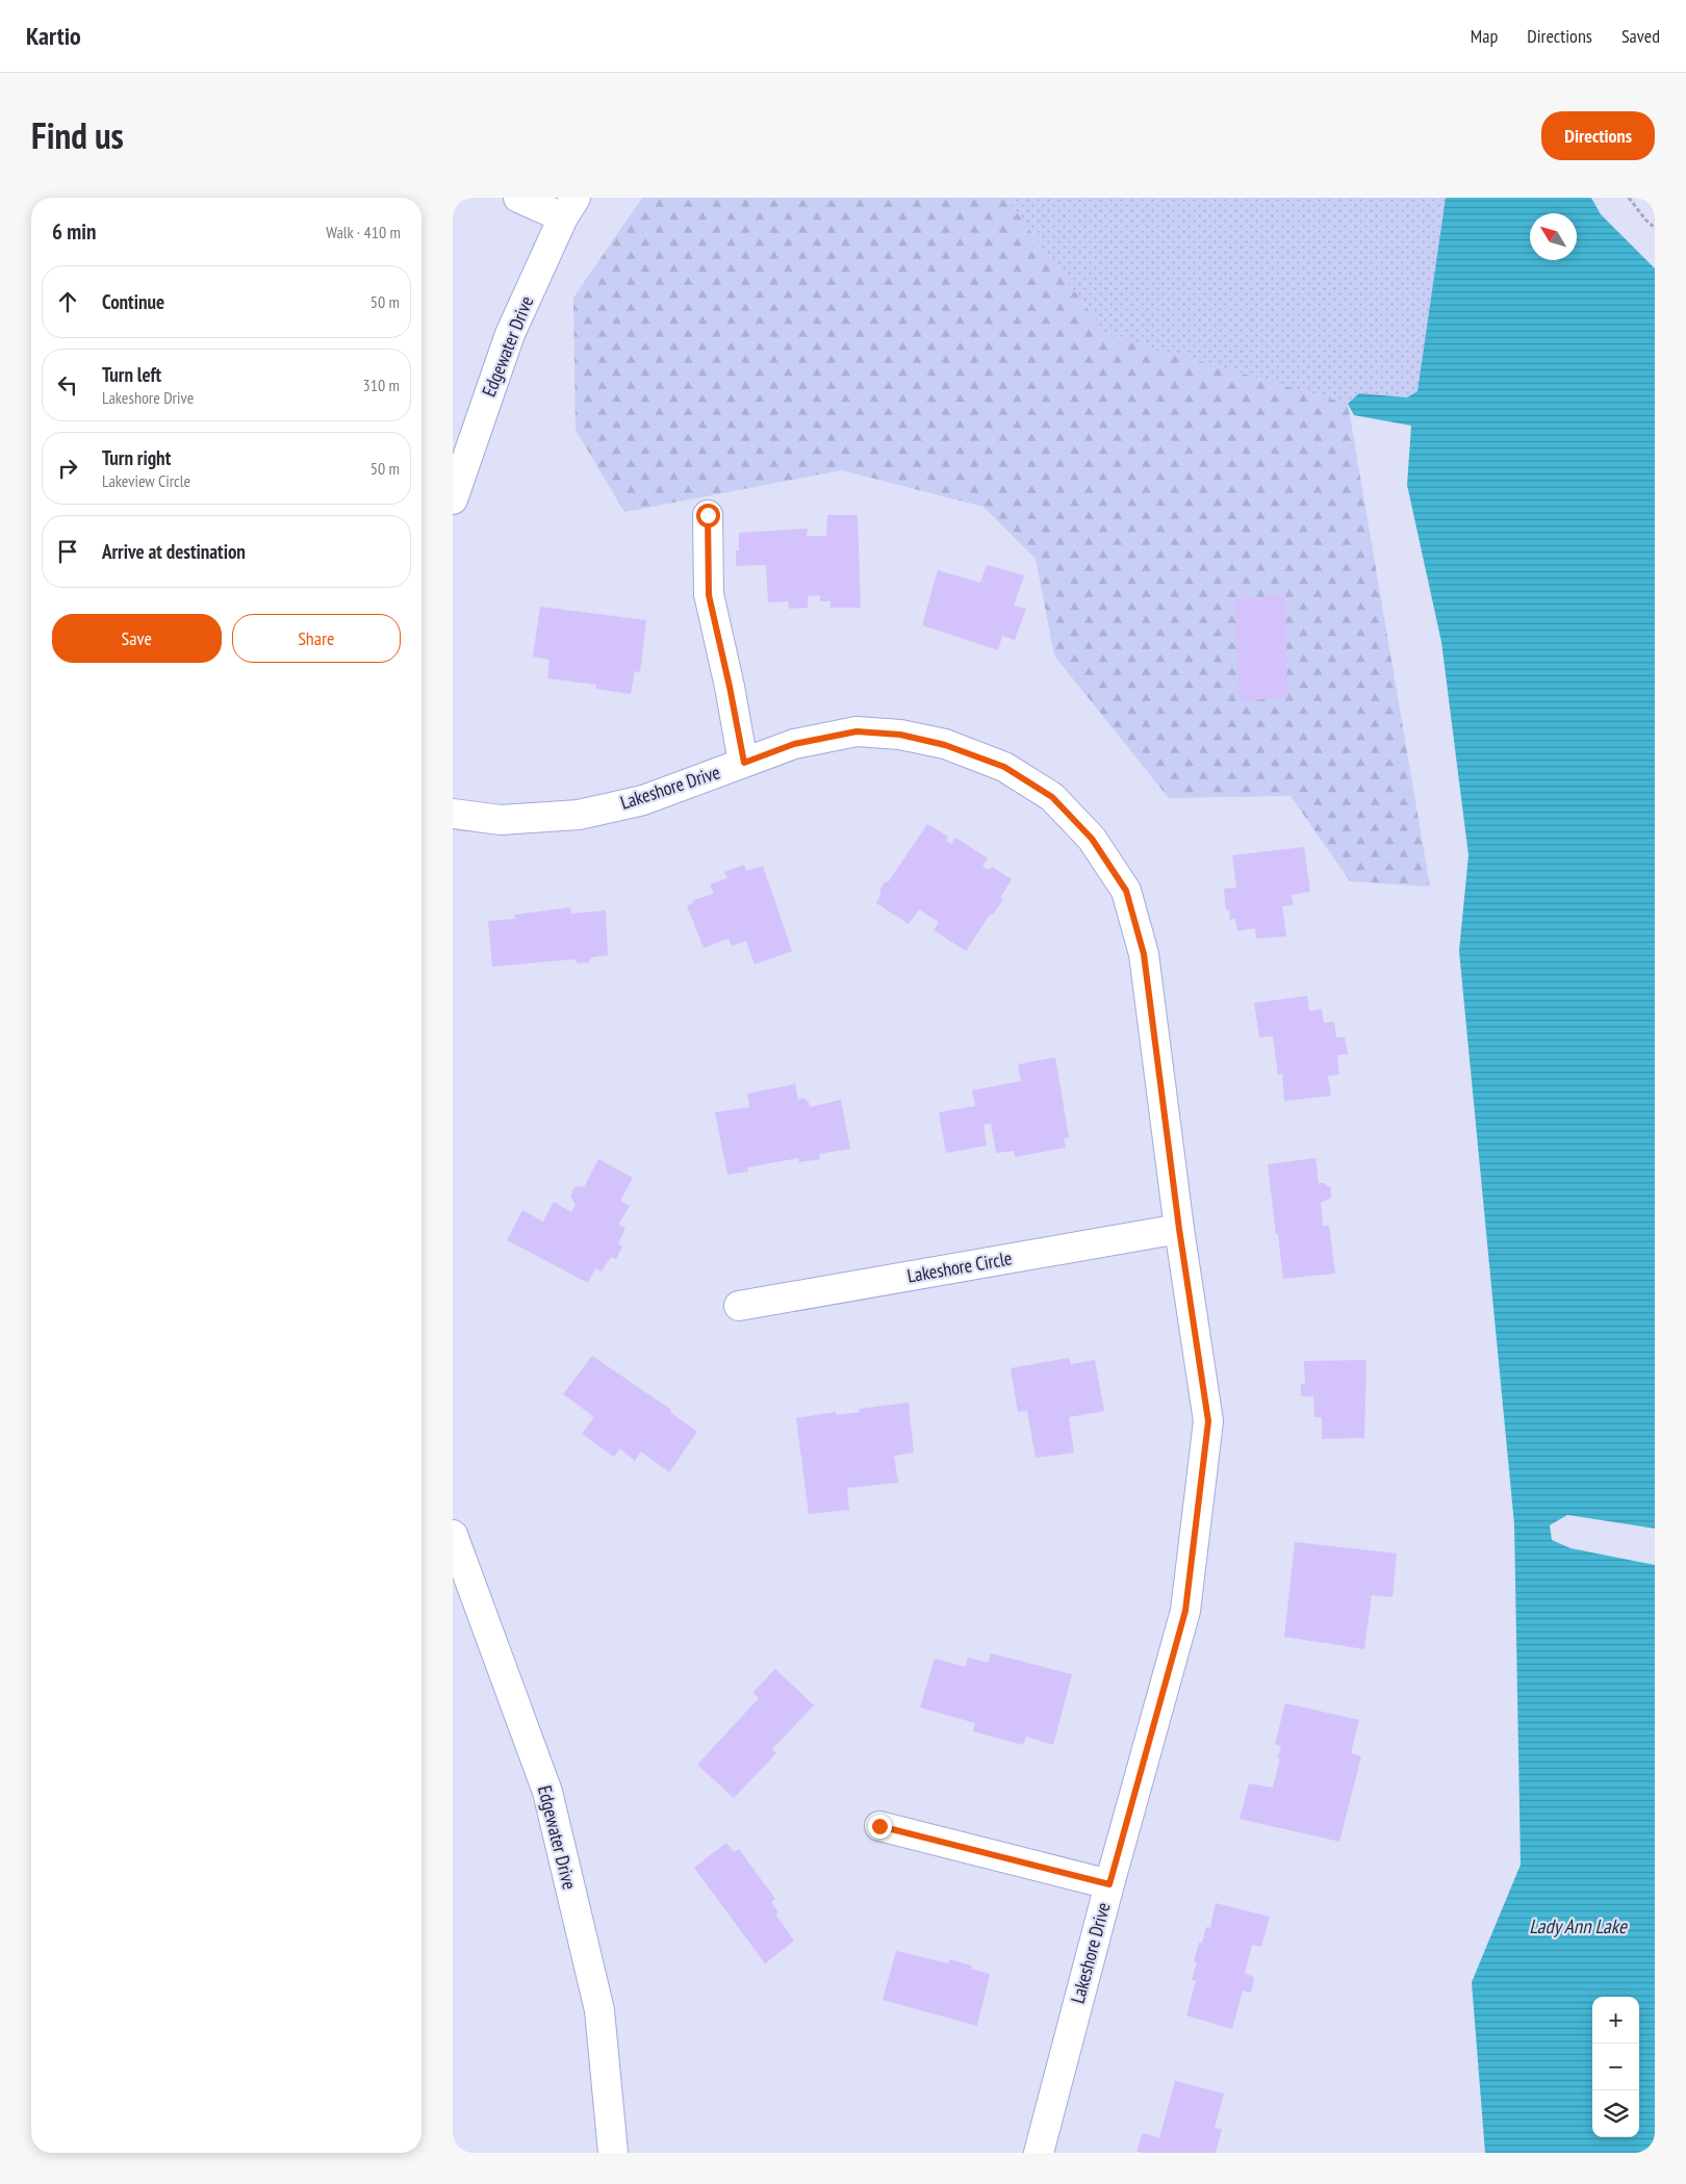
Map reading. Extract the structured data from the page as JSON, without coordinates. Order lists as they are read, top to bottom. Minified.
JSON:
{"streets":{"street":["Edgewater Drive","Lakeshore Drive","Lakeshore Circle"]},"crossings":[["Lakeshore Drive","Lakeshore Circle"]],"water":["Lady Ann Lake"],"north":"top left","page":{"header":"Kartio","nav":["Map","Directions","Saved"],"title":"Find us","buttons":["Directions",["Save","Share"]],"heading":["6 min","Walk · 410 m"],"list":[["Continue","50 m"],["Turn left","Lakeshore Drive","310 m"],["Turn right","Lakeview Circle","50 m"],"Arrive at destination"],"map_buttons":["+","−"]}}
